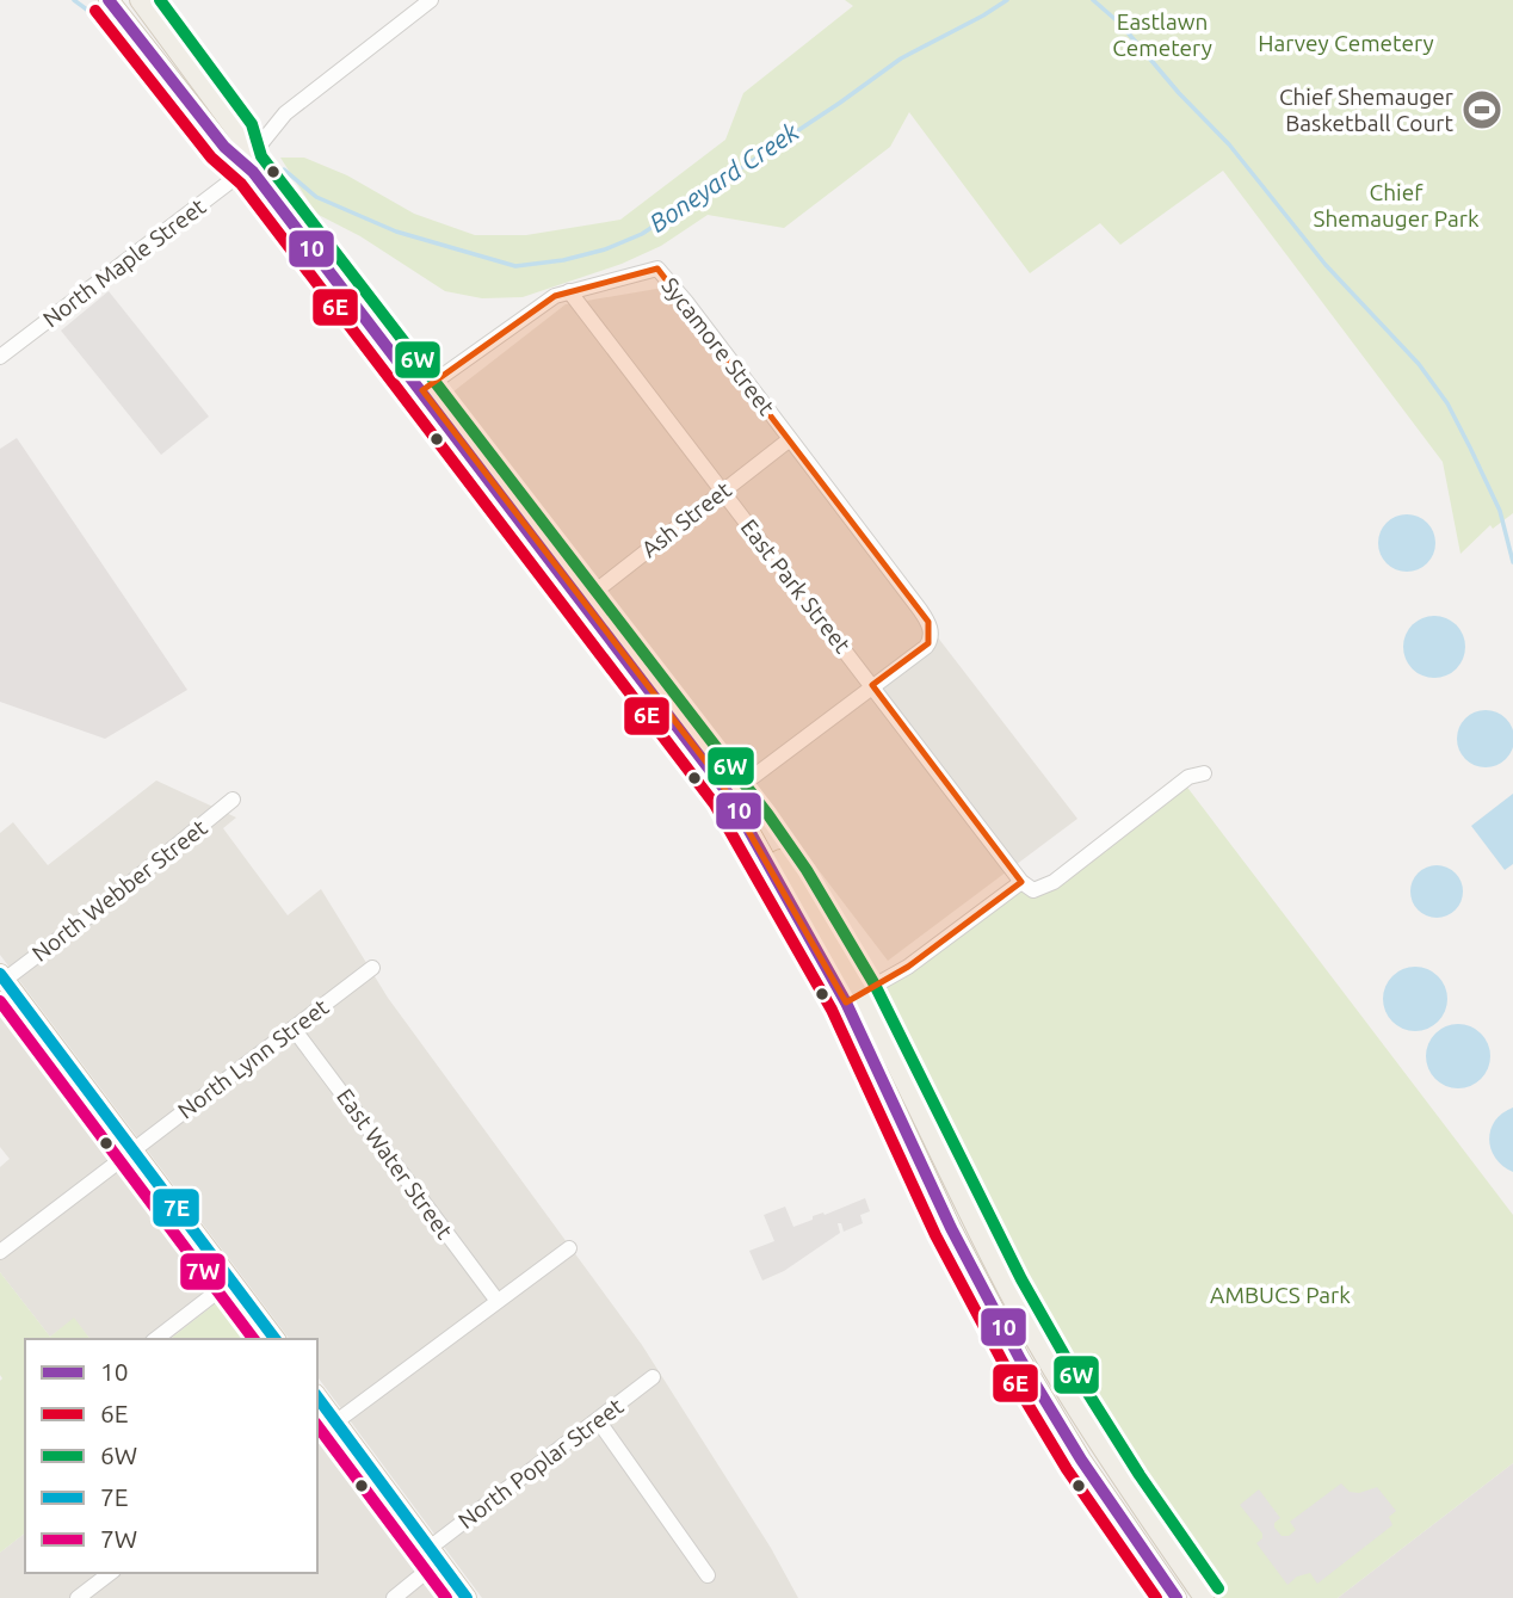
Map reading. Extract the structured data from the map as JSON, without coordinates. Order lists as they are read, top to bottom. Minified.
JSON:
{"streets":{"street":["North Maple Street","Sycamore Street","Ash Street","East Park Street","North Webber Street","North Lynn Street","East Water Street","North Poplar Street"]},"crossings":[["Sycamore Street","Ash Street"],["Sycamore Street","East Park Street"],["Ash Street","East Park Street"],["North Lynn Street","East Water Street"]],"water":["Boneyard Creek"],"parks":["Eastlawn Cemetery","Harvey Cemetery","Chief Shemauger Park","AMBUCS Park"],"places":{"sports":["Chief Shemauger Basketball Court"]},"lines":["transit line 10","transit line 6W","transit line 6E","transit line 7E","transit line 7W"],"legend":["10","6E","6W","7E","7W"]}
